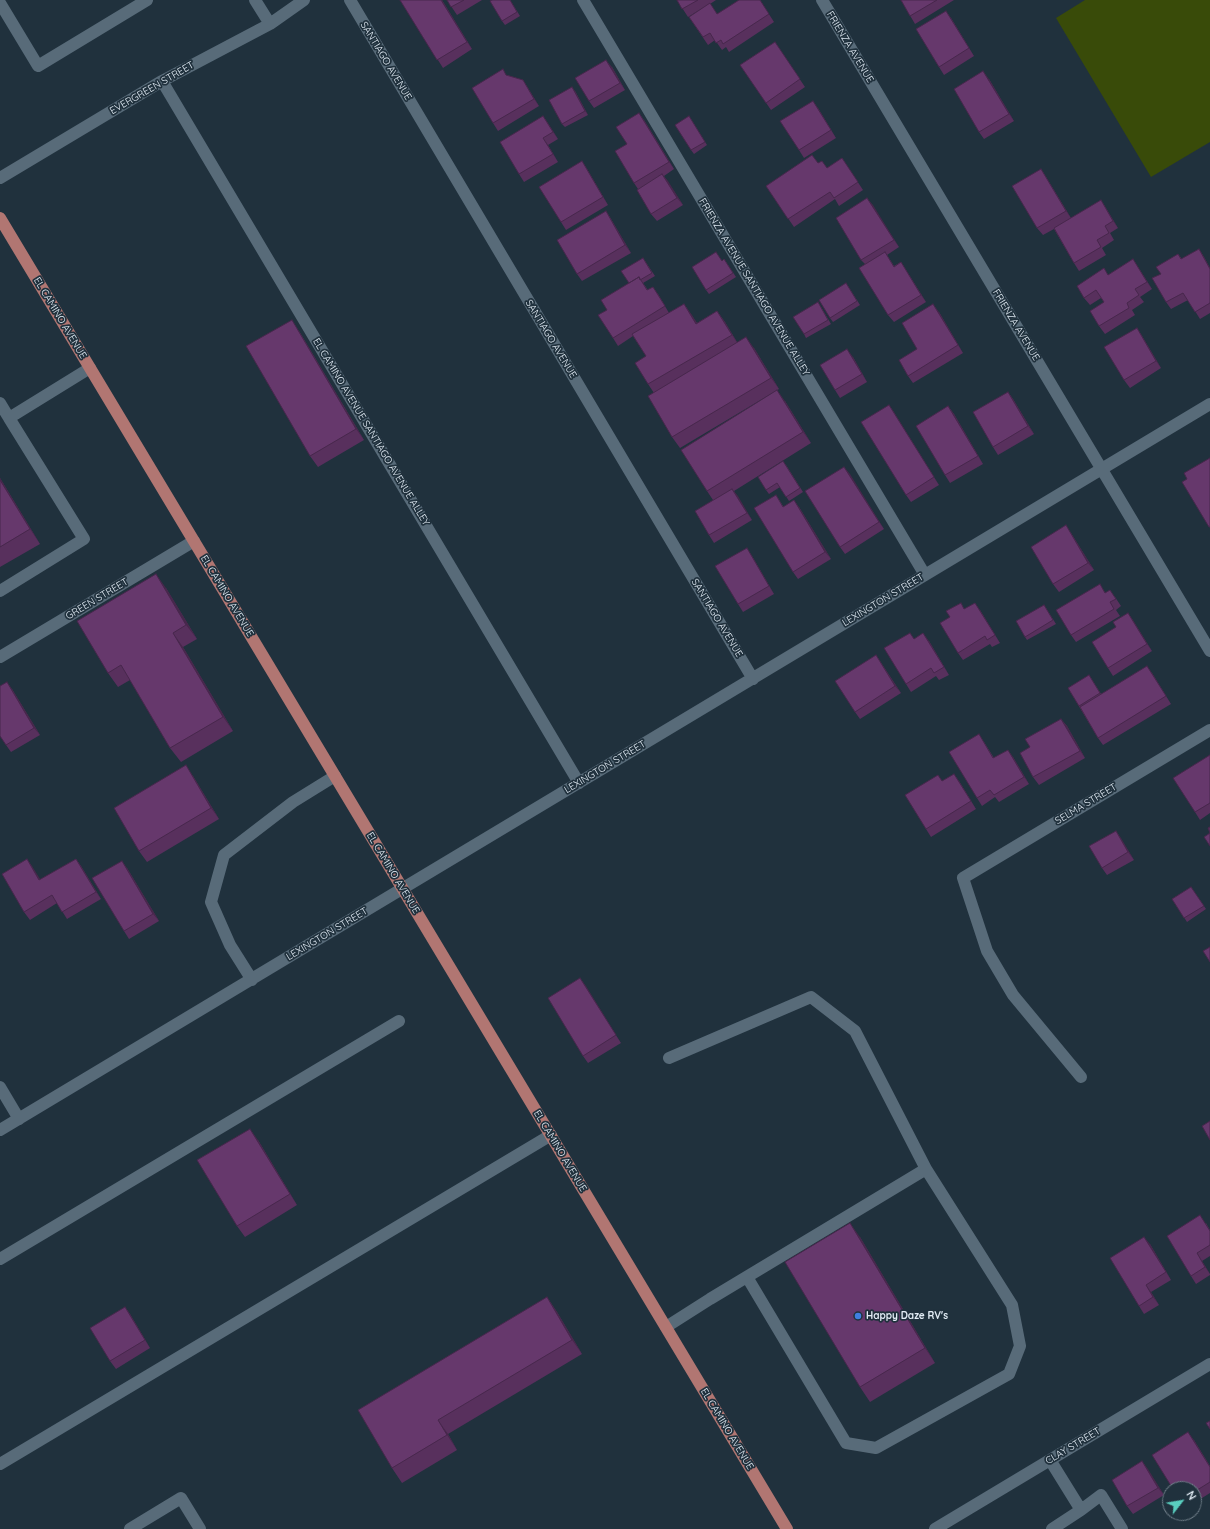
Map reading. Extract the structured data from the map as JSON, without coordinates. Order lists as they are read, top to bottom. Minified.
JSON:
{"streets":{"main road":["EL CAMINO AVENUE"],"street":["FRIENZA AVENUE","SANTIAGO AVENUE","EVERGREEN STREET","FRIENZA AVENUE SANTIAGO AVENUE ALLEY","EL CAMINO AVENUE SANTIAGO AVENUE ALLEY","GREEN STREET","LEXINGTON STREET","SELMA STREET","CLAY STREET"]},"crossings":[["FRIENZA AVENUE","LEXINGTON STREET"],["SANTIAGO AVENUE","LEXINGTON STREET"],["EVERGREEN STREET","EL CAMINO AVENUE SANTIAGO AVENUE ALLEY"],["FRIENZA AVENUE SANTIAGO AVENUE ALLEY","LEXINGTON STREET"],["EL CAMINO AVENUE","GREEN STREET"],["EL CAMINO AVENUE","LEXINGTON STREET"],["EL CAMINO AVENUE SANTIAGO AVENUE ALLEY","LEXINGTON STREET"]],"places":["Happy Daze RV's"],"north":"top right"}
